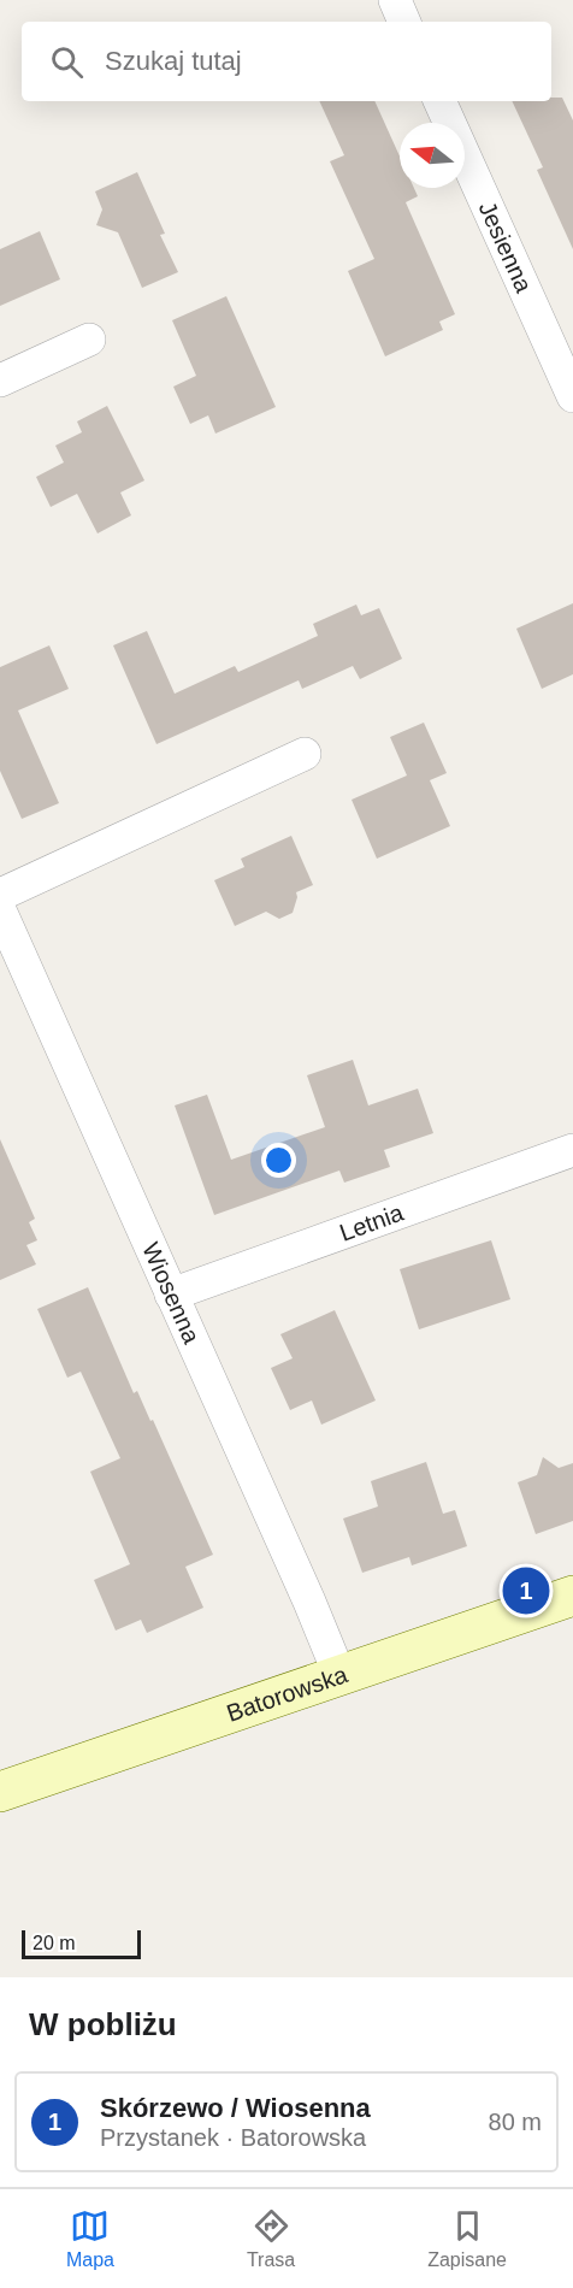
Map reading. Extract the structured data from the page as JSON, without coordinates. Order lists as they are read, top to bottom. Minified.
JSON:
{"streets":{"street":["Jesienna","Letnia","Wiosenna","Batorowska"]},"crossings":[["Letnia","Wiosenna"],["Wiosenna","Batorowska"]],"scale_bar":"20 m","north":"left","page":{"search":"Szukaj tutaj","pins":"1","scale":"20 m","heading":"W pobliżu","list":[{"mark":"1","name":"Skórzewo / Wiosenna","note":"Przystanek · Batorowska","value":"80 m"}],"nav":["Mapa","Trasa","Zapisane"]}}
